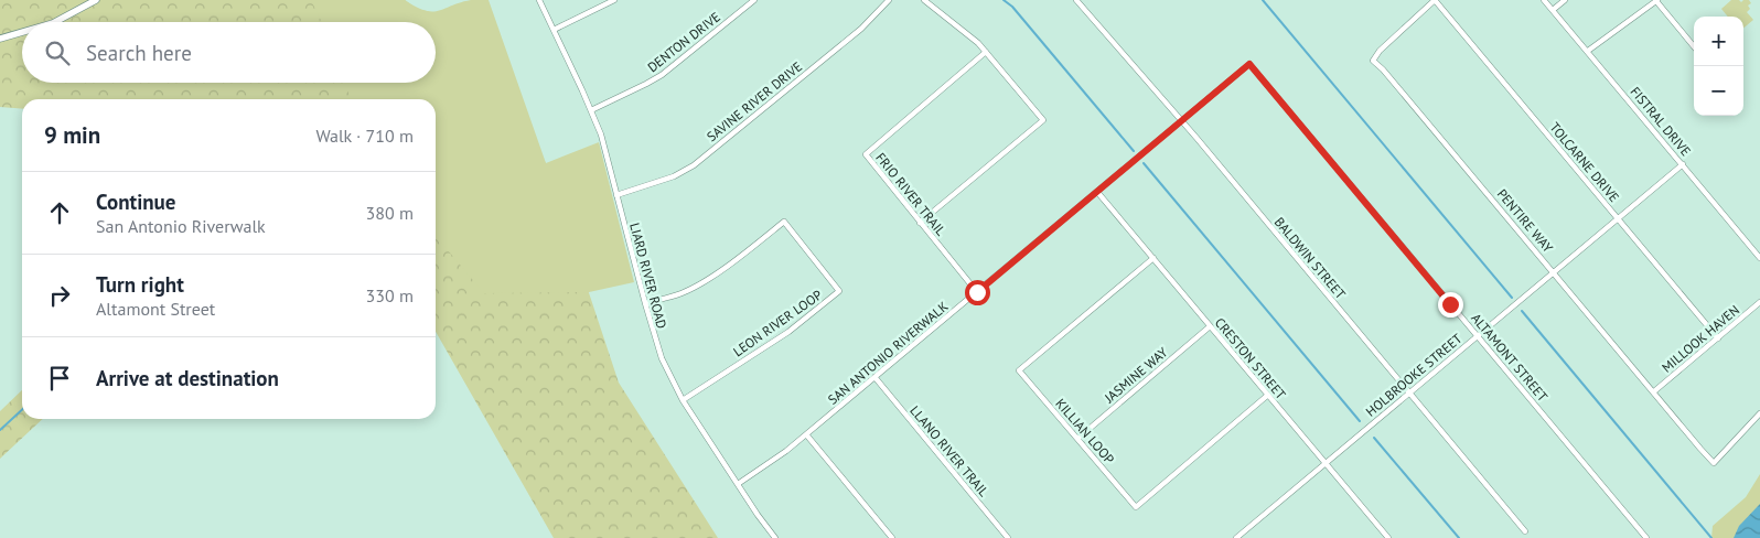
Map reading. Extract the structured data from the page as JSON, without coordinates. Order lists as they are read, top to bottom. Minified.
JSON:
{"streets":{"street":["DENTON DRIVE","SAVINE RIVER DRIVE","FISTRAL DRIVE","TOLCARNE DRIVE","FRIO RIVER TRAIL","PENTIRE WAY","BALDWIN STREET","LIARD RIVER ROAD","LEON RIVER LOOP","MILLOOK HAVEN","SAN ANTONIO RIVERWALK","ALTAMONT STREET","CRESTON STREET","JASMINE WAY","HOLBROOKE STREET","KILLIAN LOOP","LLANO RIVER TRAIL"]},"crossings":[["DENTON DRIVE","LIARD RIVER ROAD"],["SAVINE RIVER DRIVE","LIARD RIVER ROAD"],["FISTRAL DRIVE","HOLBROOKE STREET"],["TOLCARNE DRIVE","PENTIRE WAY"],["TOLCARNE DRIVE","MILLOOK HAVEN"],["TOLCARNE DRIVE","HOLBROOKE STREET"],["FRIO RIVER TRAIL","SAN ANTONIO RIVERWALK"],["PENTIRE WAY","MILLOOK HAVEN"],["PENTIRE WAY","HOLBROOKE STREET"],["BALDWIN STREET","SAN ANTONIO RIVERWALK"],["BALDWIN STREET","HOLBROOKE STREET"],["LIARD RIVER ROAD","LEON RIVER LOOP"],["LIARD RIVER ROAD","SAN ANTONIO RIVERWALK"],["SAN ANTONIO RIVERWALK","ALTAMONT STREET"],["SAN ANTONIO RIVERWALK","CRESTON STREET"],["SAN ANTONIO RIVERWALK","LLANO RIVER TRAIL"],["ALTAMONT STREET","HOLBROOKE STREET"],["CRESTON STREET","JASMINE WAY"],["CRESTON STREET","HOLBROOKE STREET"],["CRESTON STREET","KILLIAN LOOP"],["JASMINE WAY","KILLIAN LOOP"]],"page":{"map_buttons":["+","−"],"search":"Search here","heading":["9 min","Walk · 710 m"],"list":[["Continue","San Antonio Riverwalk","380 m"],["Turn right","Altamont Street","330 m"],"Arrive at destination"]}}
